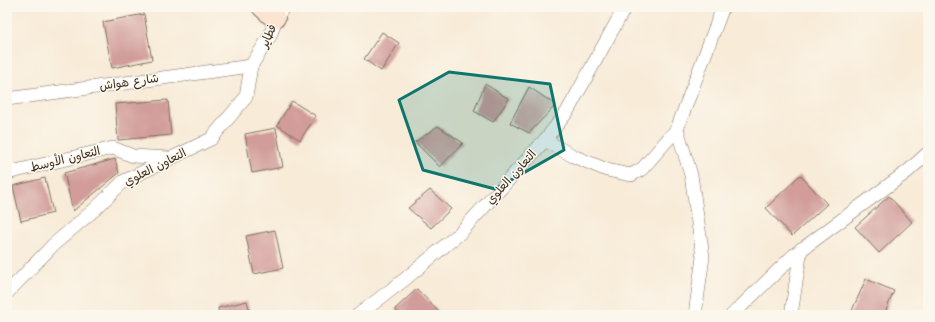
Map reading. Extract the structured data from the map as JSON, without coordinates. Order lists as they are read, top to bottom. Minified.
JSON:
{"streets":{"street":["فطاير","شارع هواش","التعاون الأوسط","التعاون العلوي"]},"crossings":[["فطاير","شارع هواش"],["فطاير","التعاون العلوي"],["شارع هواش","التعاون العلوي"],["التعاون الأوسط","التعاون العلوي"]]}
